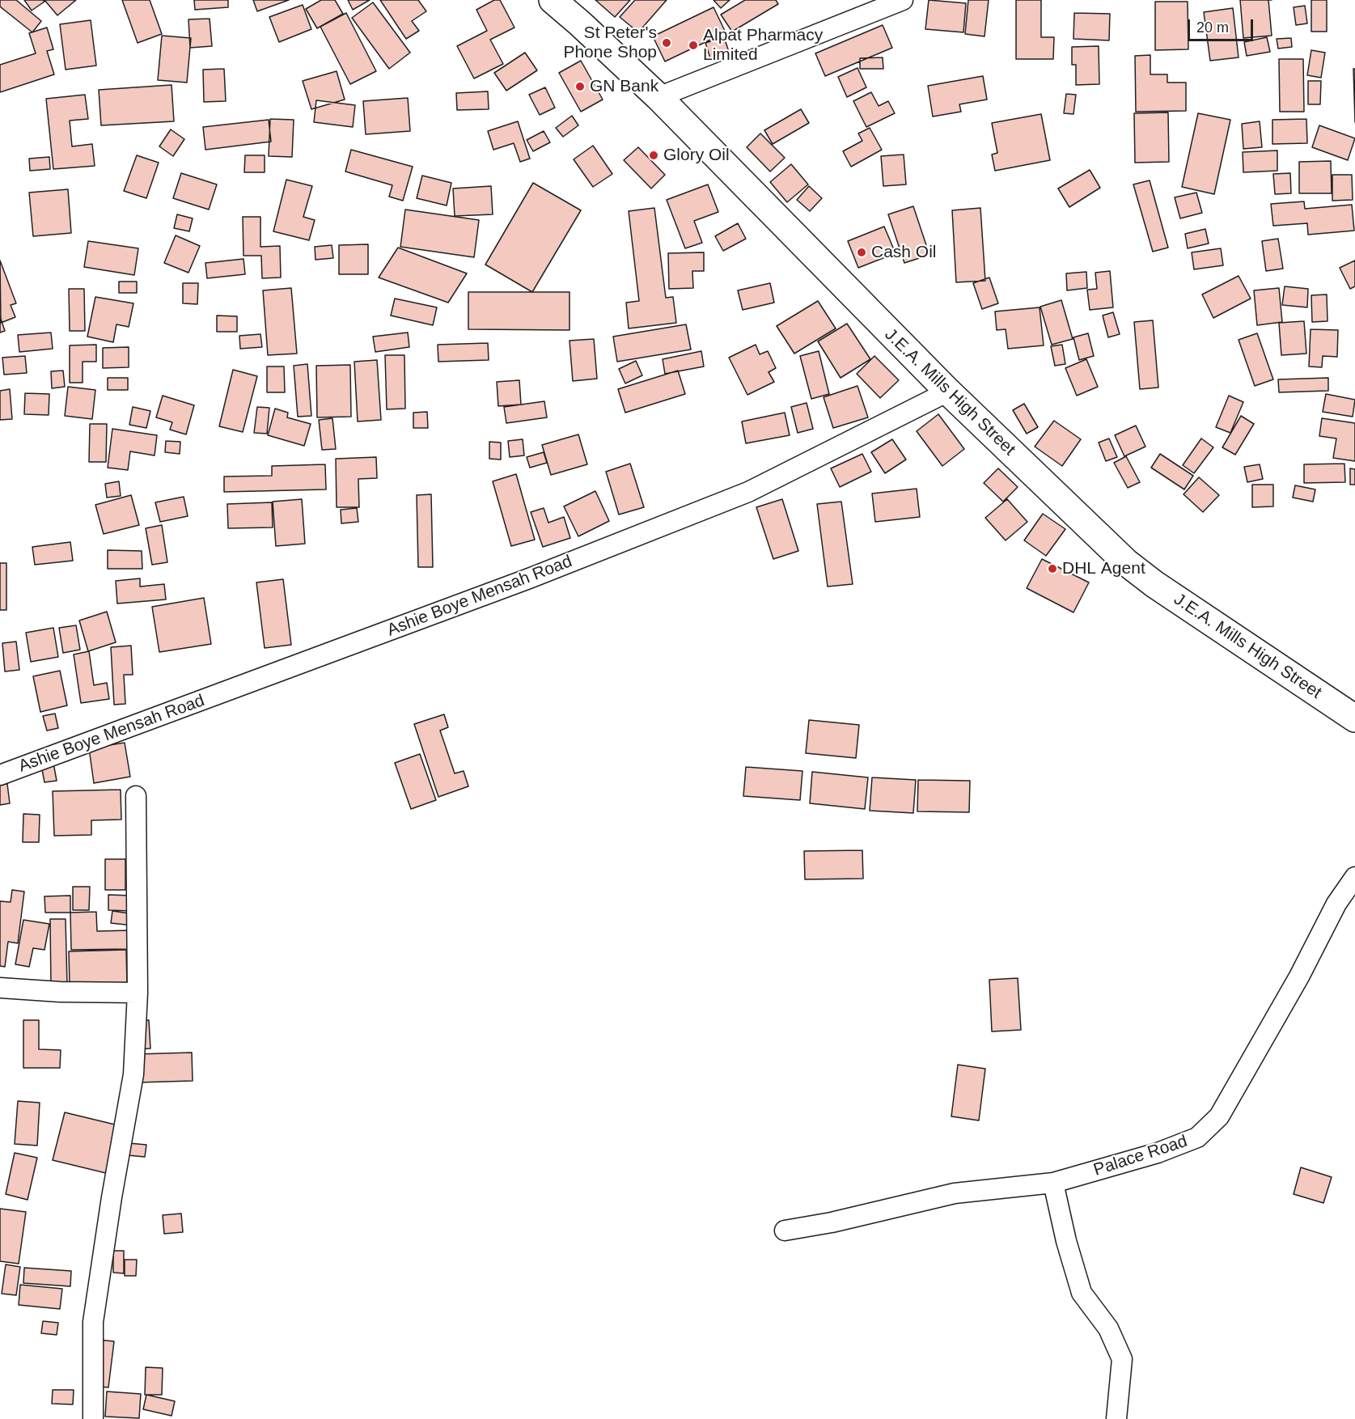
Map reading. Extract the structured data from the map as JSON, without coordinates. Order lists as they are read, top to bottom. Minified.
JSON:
{"streets":{"highway":["J.E.A. Mills High Street"],"street":["Ashie Boye Mensah Road","Palace Road"]},"crossings":[["J.E.A. Mills High Street","Ashie Boye Mensah Road"]],"places":["St Peter's Phone Shop","Alpat Pharmacy Limited","GN Bank","Glory Oil","Cash Oil","DHL Agent"],"scale_bar":"20 m"}
